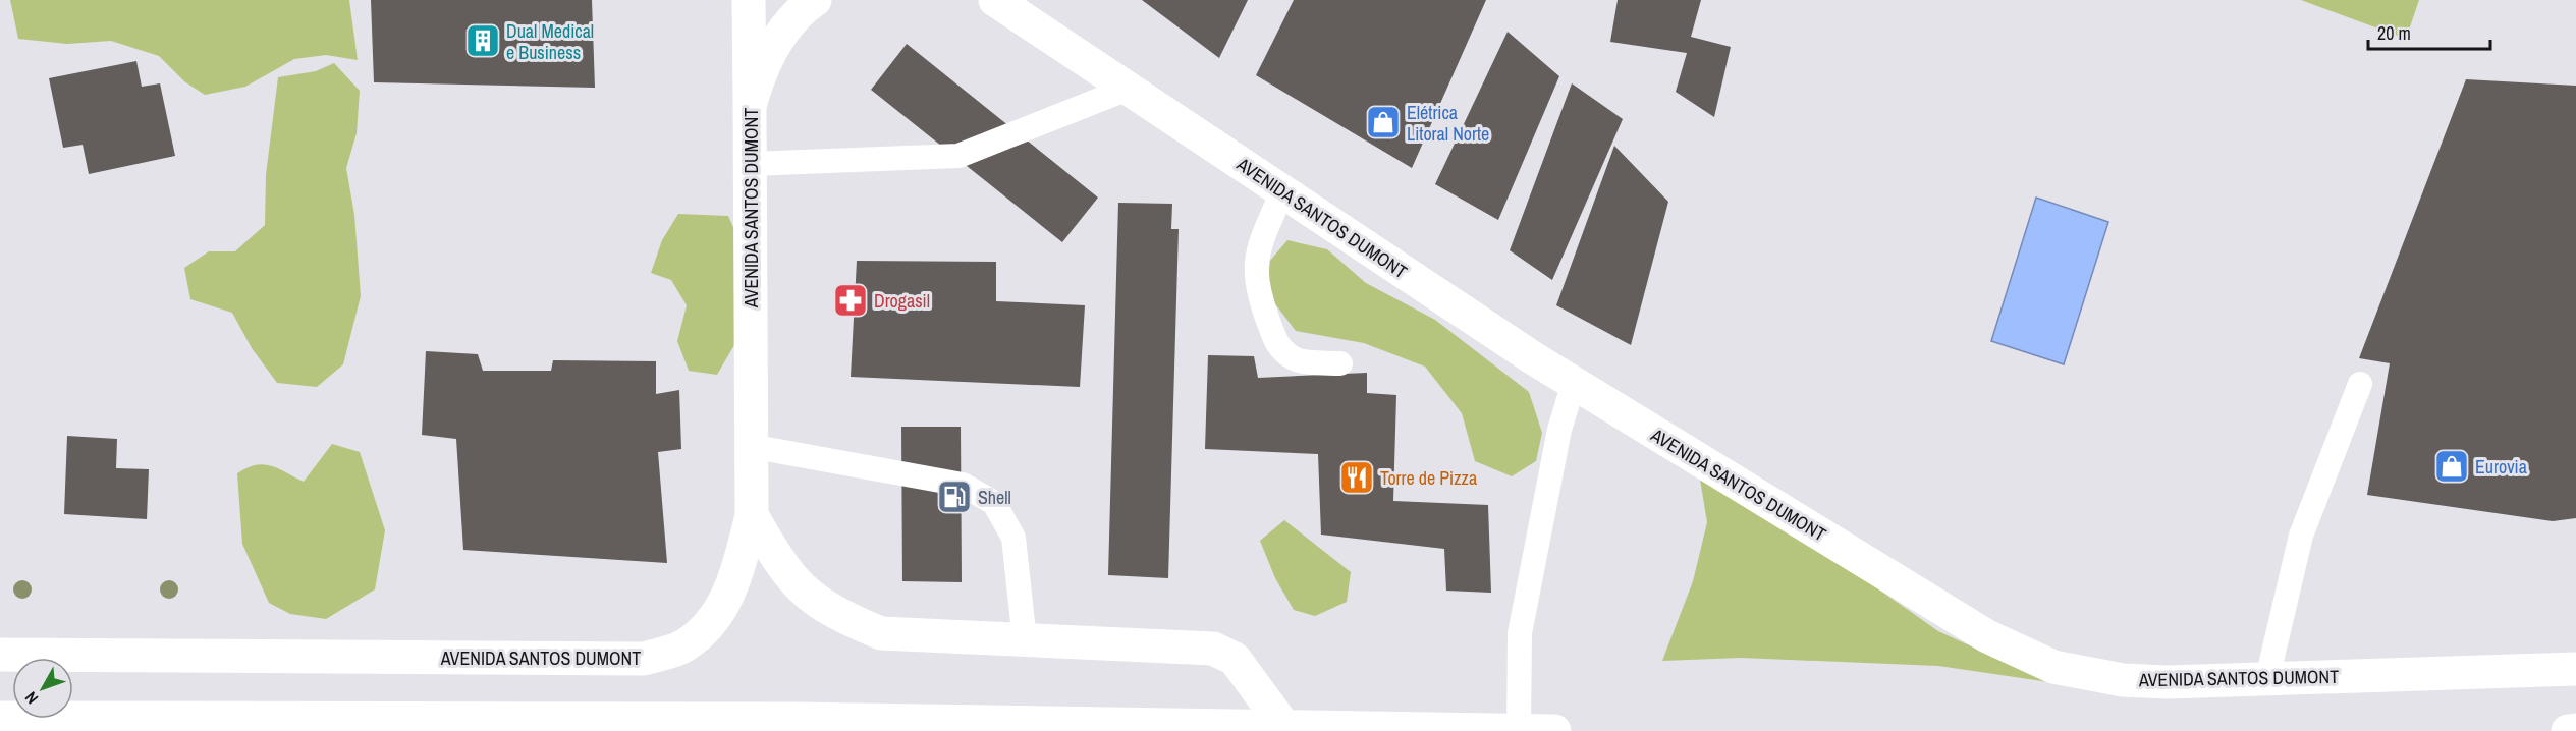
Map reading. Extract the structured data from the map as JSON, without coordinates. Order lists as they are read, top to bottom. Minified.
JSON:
{"streets":{"main road":["AVENIDA SANTOS DUMONT"]},"places":{"building":["Dual Medical e Business"],"shop":["Elétrica Litoral Norte","Eurovia"],"pharmacy":["Drogasil"],"restaurant":["Torre de Pizza"],"fuel station":["Shell"]},"scale_bar":"20 m","north":"bottom left"}
